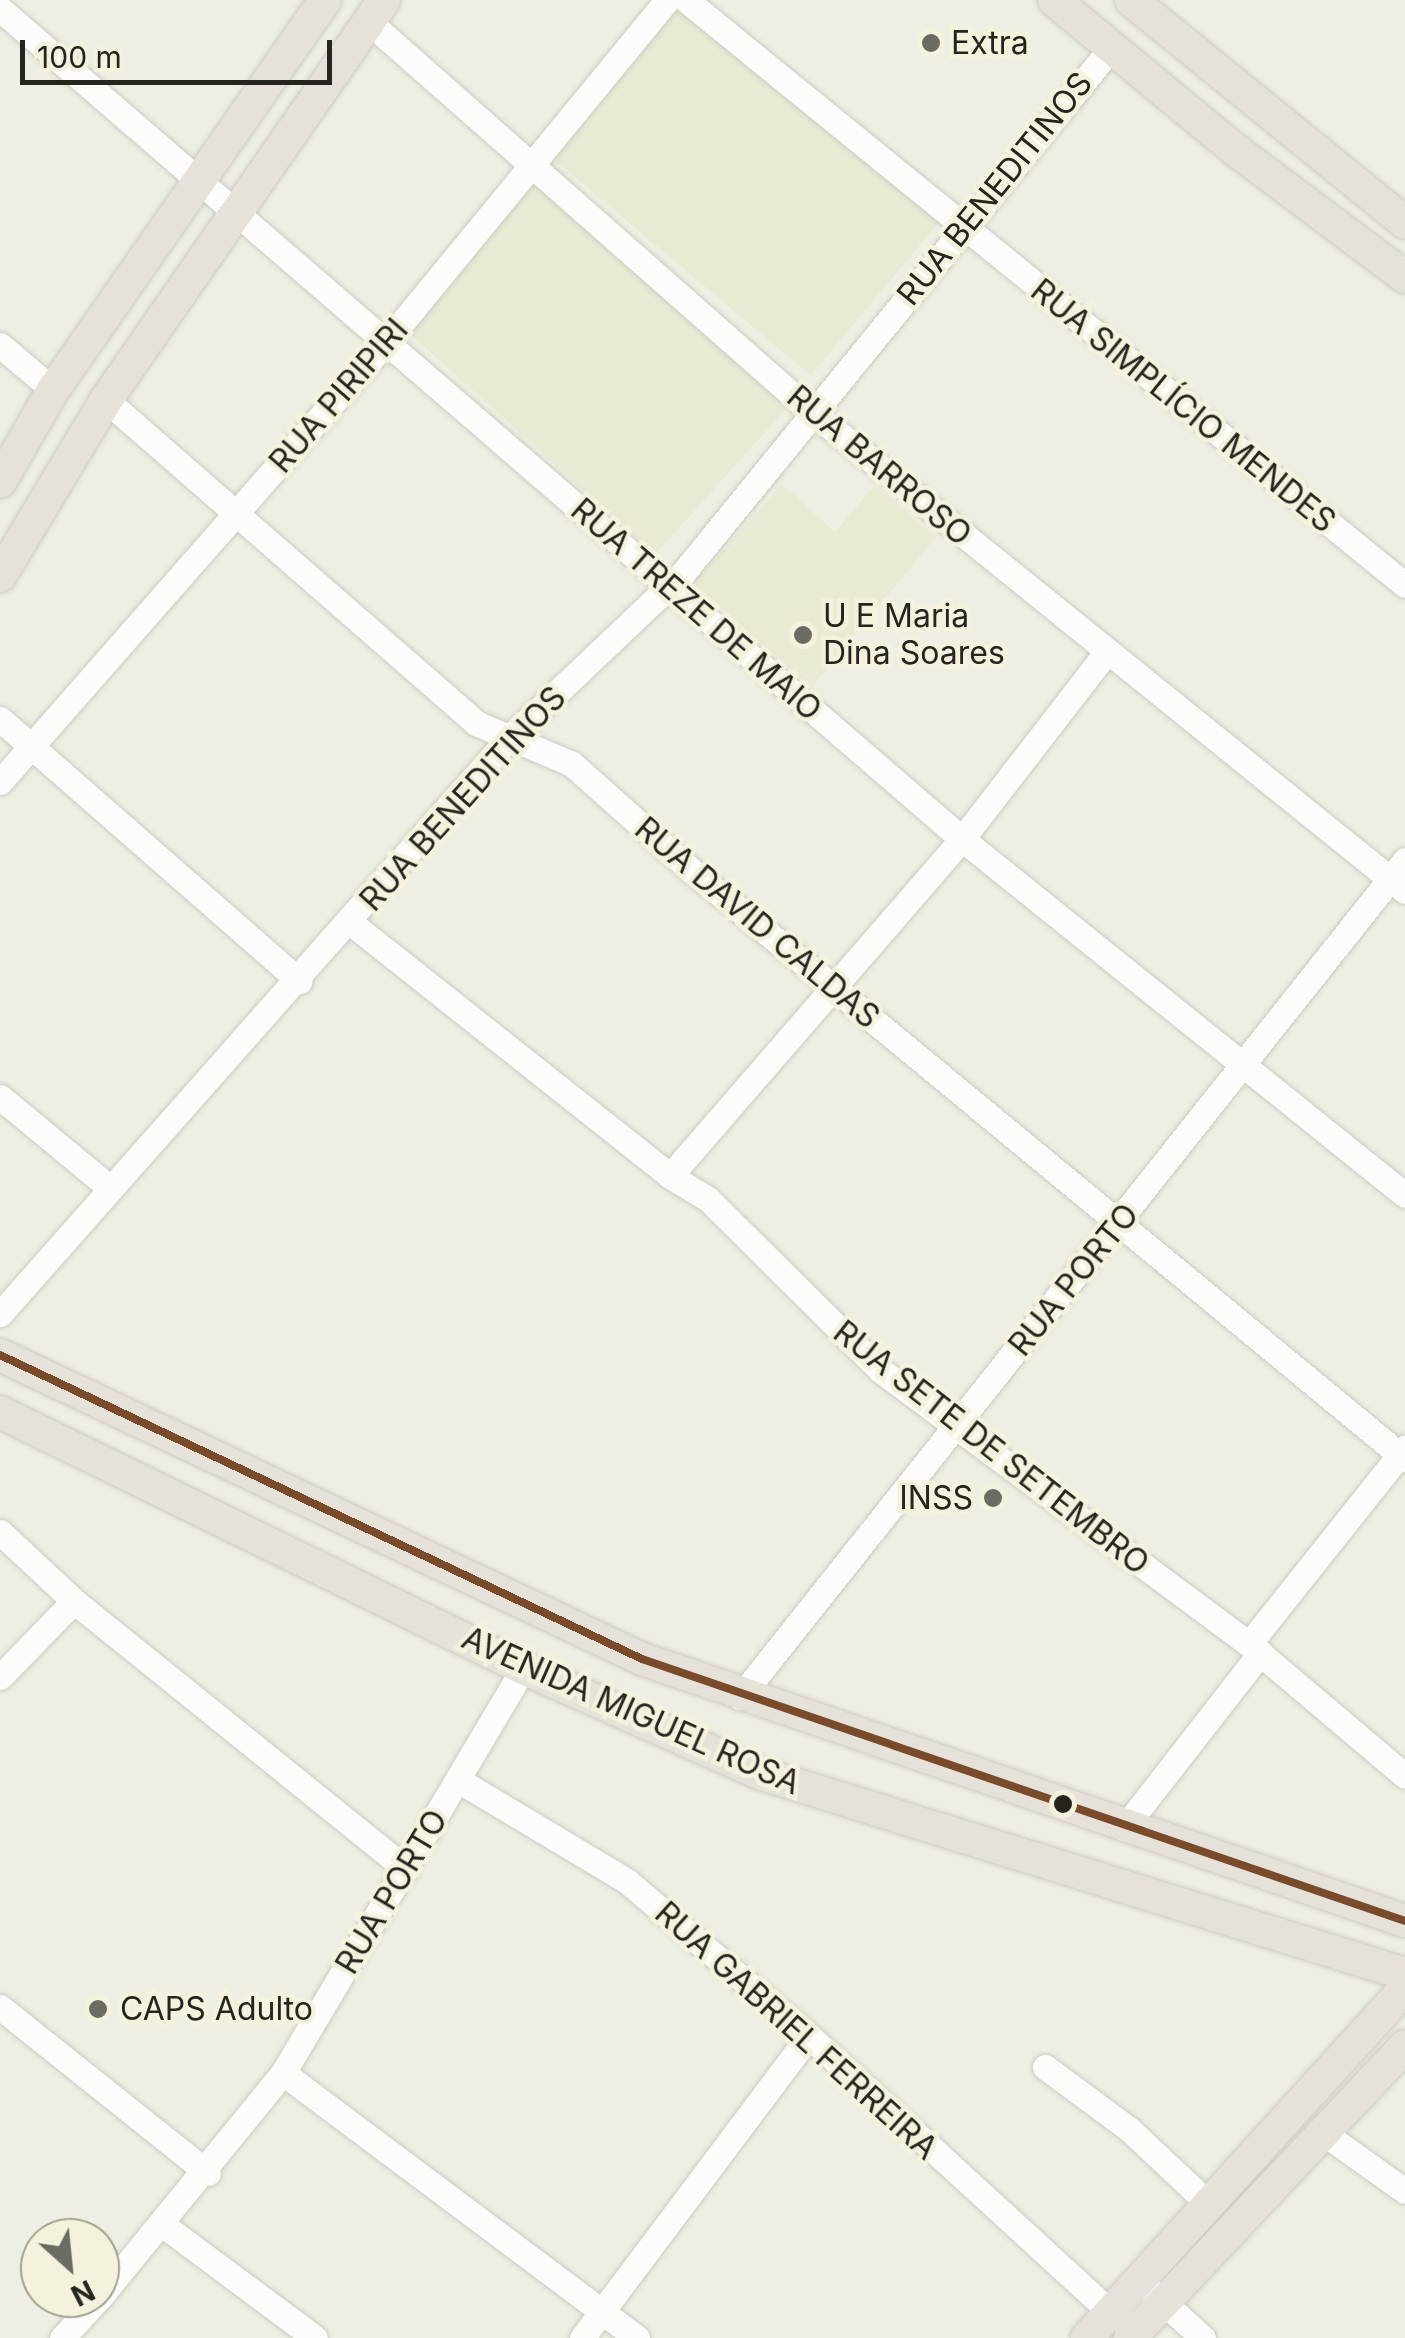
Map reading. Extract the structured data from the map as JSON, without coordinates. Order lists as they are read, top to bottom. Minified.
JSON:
{"streets":{"main road":["AVENIDA MIGUEL ROSA"],"street":["RUA BENEDITINOS","RUA PIRIPIRI","RUA SIMPLÍCIO MENDES","RUA BARROSO","RUA TREZE DE MAIO","RUA DAVID CALDAS","RUA PORTO","RUA SETE DE SETEMBRO","RUA GABRIEL FERREIRA"]},"crossings":[["RUA BENEDITINOS","RUA SIMPLÍCIO MENDES"],["RUA BENEDITINOS","RUA BARROSO"],["RUA BENEDITINOS","RUA TREZE DE MAIO"],["RUA BENEDITINOS","RUA DAVID CALDAS"],["RUA BENEDITINOS","RUA SETE DE SETEMBRO"],["RUA PIRIPIRI","RUA BARROSO"],["RUA PIRIPIRI","RUA TREZE DE MAIO"],["RUA PIRIPIRI","RUA DAVID CALDAS"],["RUA BARROSO","RUA PORTO"],["RUA TREZE DE MAIO","RUA PORTO"],["RUA DAVID CALDAS","RUA PORTO"],["RUA PORTO","RUA SETE DE SETEMBRO"],["RUA PORTO","AVENIDA MIGUEL ROSA"],["RUA PORTO","RUA GABRIEL FERREIRA"]],"places":["Extra","U E Maria Dina Soares","INSS","CAPS Adulto"],"scale_bar":"100 m","north":"bottom right"}
